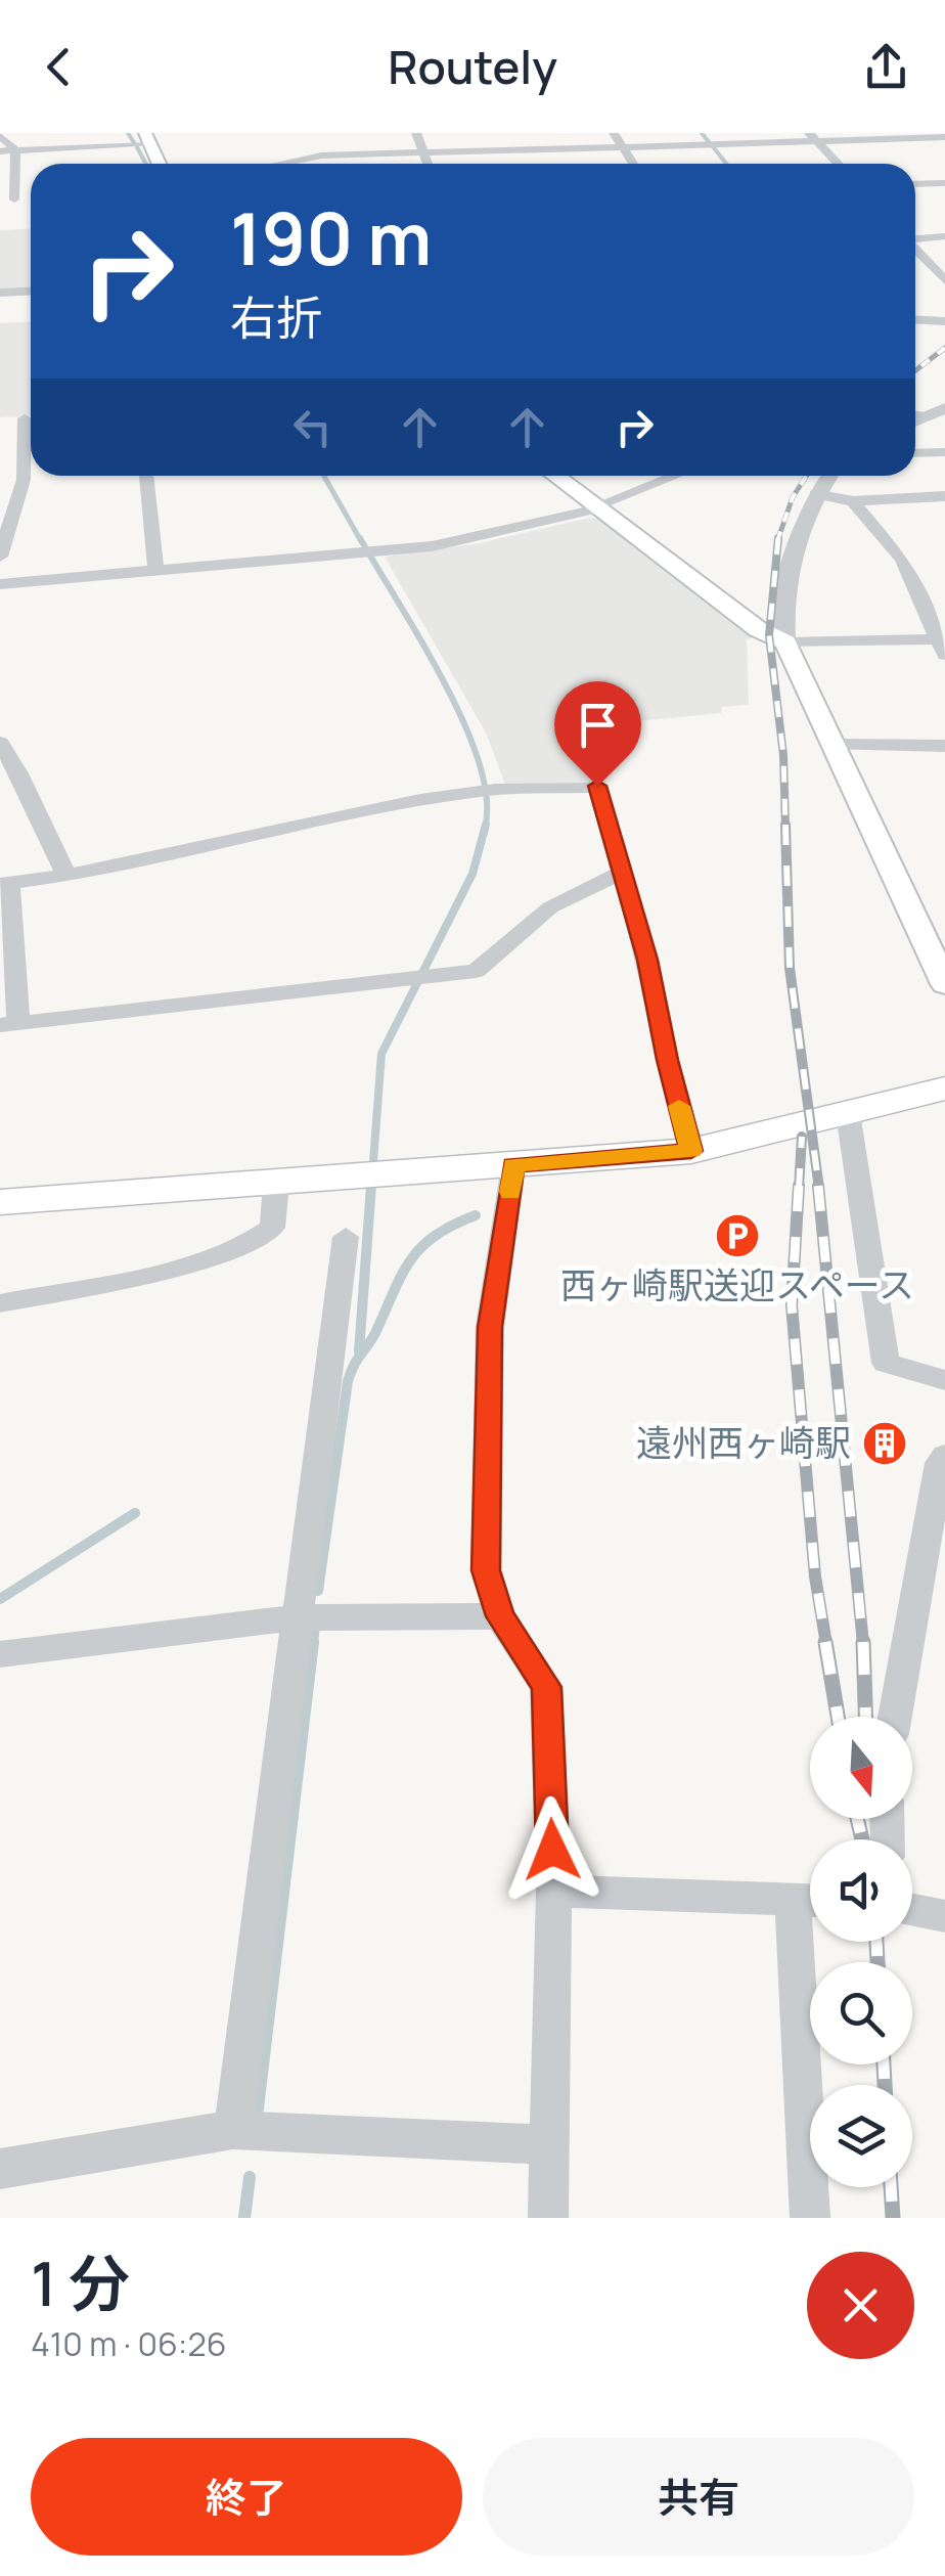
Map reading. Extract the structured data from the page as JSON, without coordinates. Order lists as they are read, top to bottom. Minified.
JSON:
{"places":{"parking":["西ヶ崎駅送迎スペース"],"building":["遠州西ヶ崎駅"]},"north":"bottom","page":{"header":"Routely","turn":["190 m","右折"],"heading":["1 分","410 m · 06:26"],"buttons":["終了","共有"]}}
